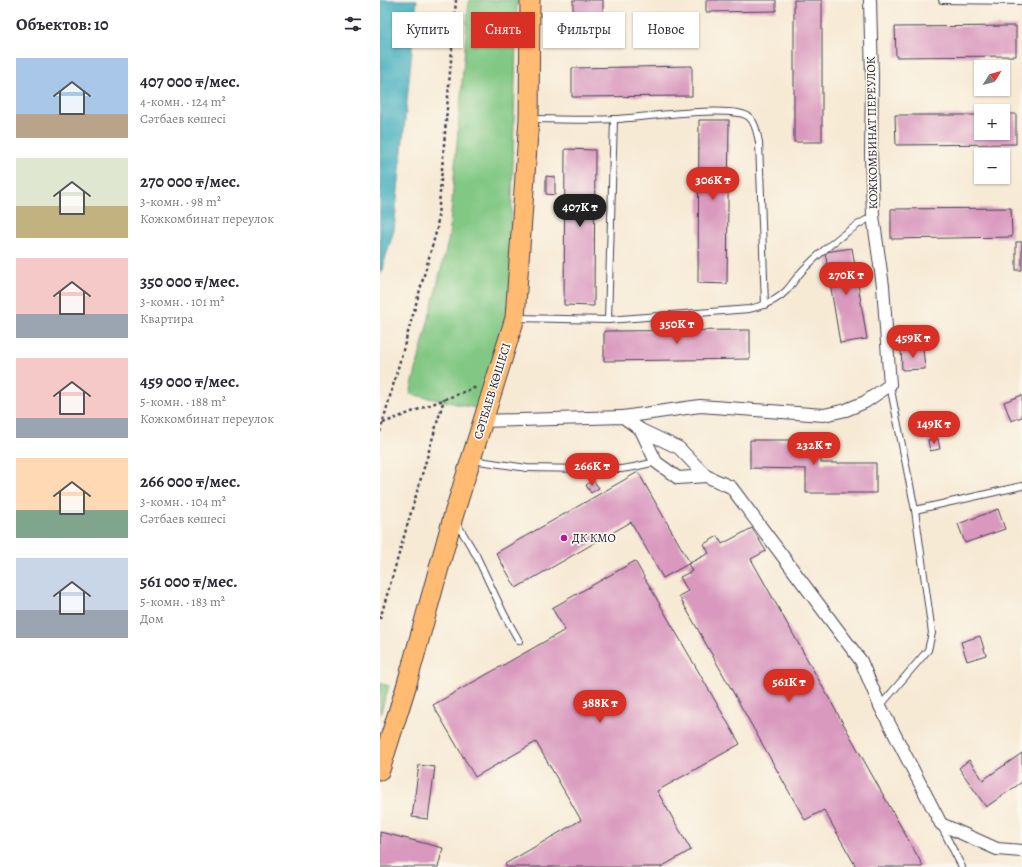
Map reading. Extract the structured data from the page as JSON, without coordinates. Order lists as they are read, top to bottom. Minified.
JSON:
{"streets":{"main road":["СӘТБАЕВ КӨШЕСІ"],"street":["КОЖКОМБИНАТ ПЕРЕУЛОК"]},"places":["ДК КМО"],"north":"top right","page":{"heading":"Объектов: 10","chip":["Купить","Снять","Фильтры","Новое"],"list":[{"name":"407 000 ₸/мес.","note":"4-комн. · 124 m² · Сәтбаев көшесі"},{"name":"270 000 ₸/мес.","note":"3-комн. · 98 m² · Кожкомбинат переулок"},{"name":"350 000 ₸/мес.","note":"3-комн. · 101 m² · Квартира"},{"name":"459 000 ₸/мес.","note":"5-комн. · 188 m² · Кожкомбинат переулок"},{"name":"266 000 ₸/мес.","note":"3-комн. · 104 m² · Сәтбаев көшесі"},{"name":"561 000 ₸/мес.","note":"5-комн. · 183 m² · Дом"}],"map_buttons":["+","−"],"price":["306K ₸","407K ₸","270K ₸","350K ₸","459K ₸","149K ₸","232K ₸","266K ₸","561K ₸","388K ₸"]}}
